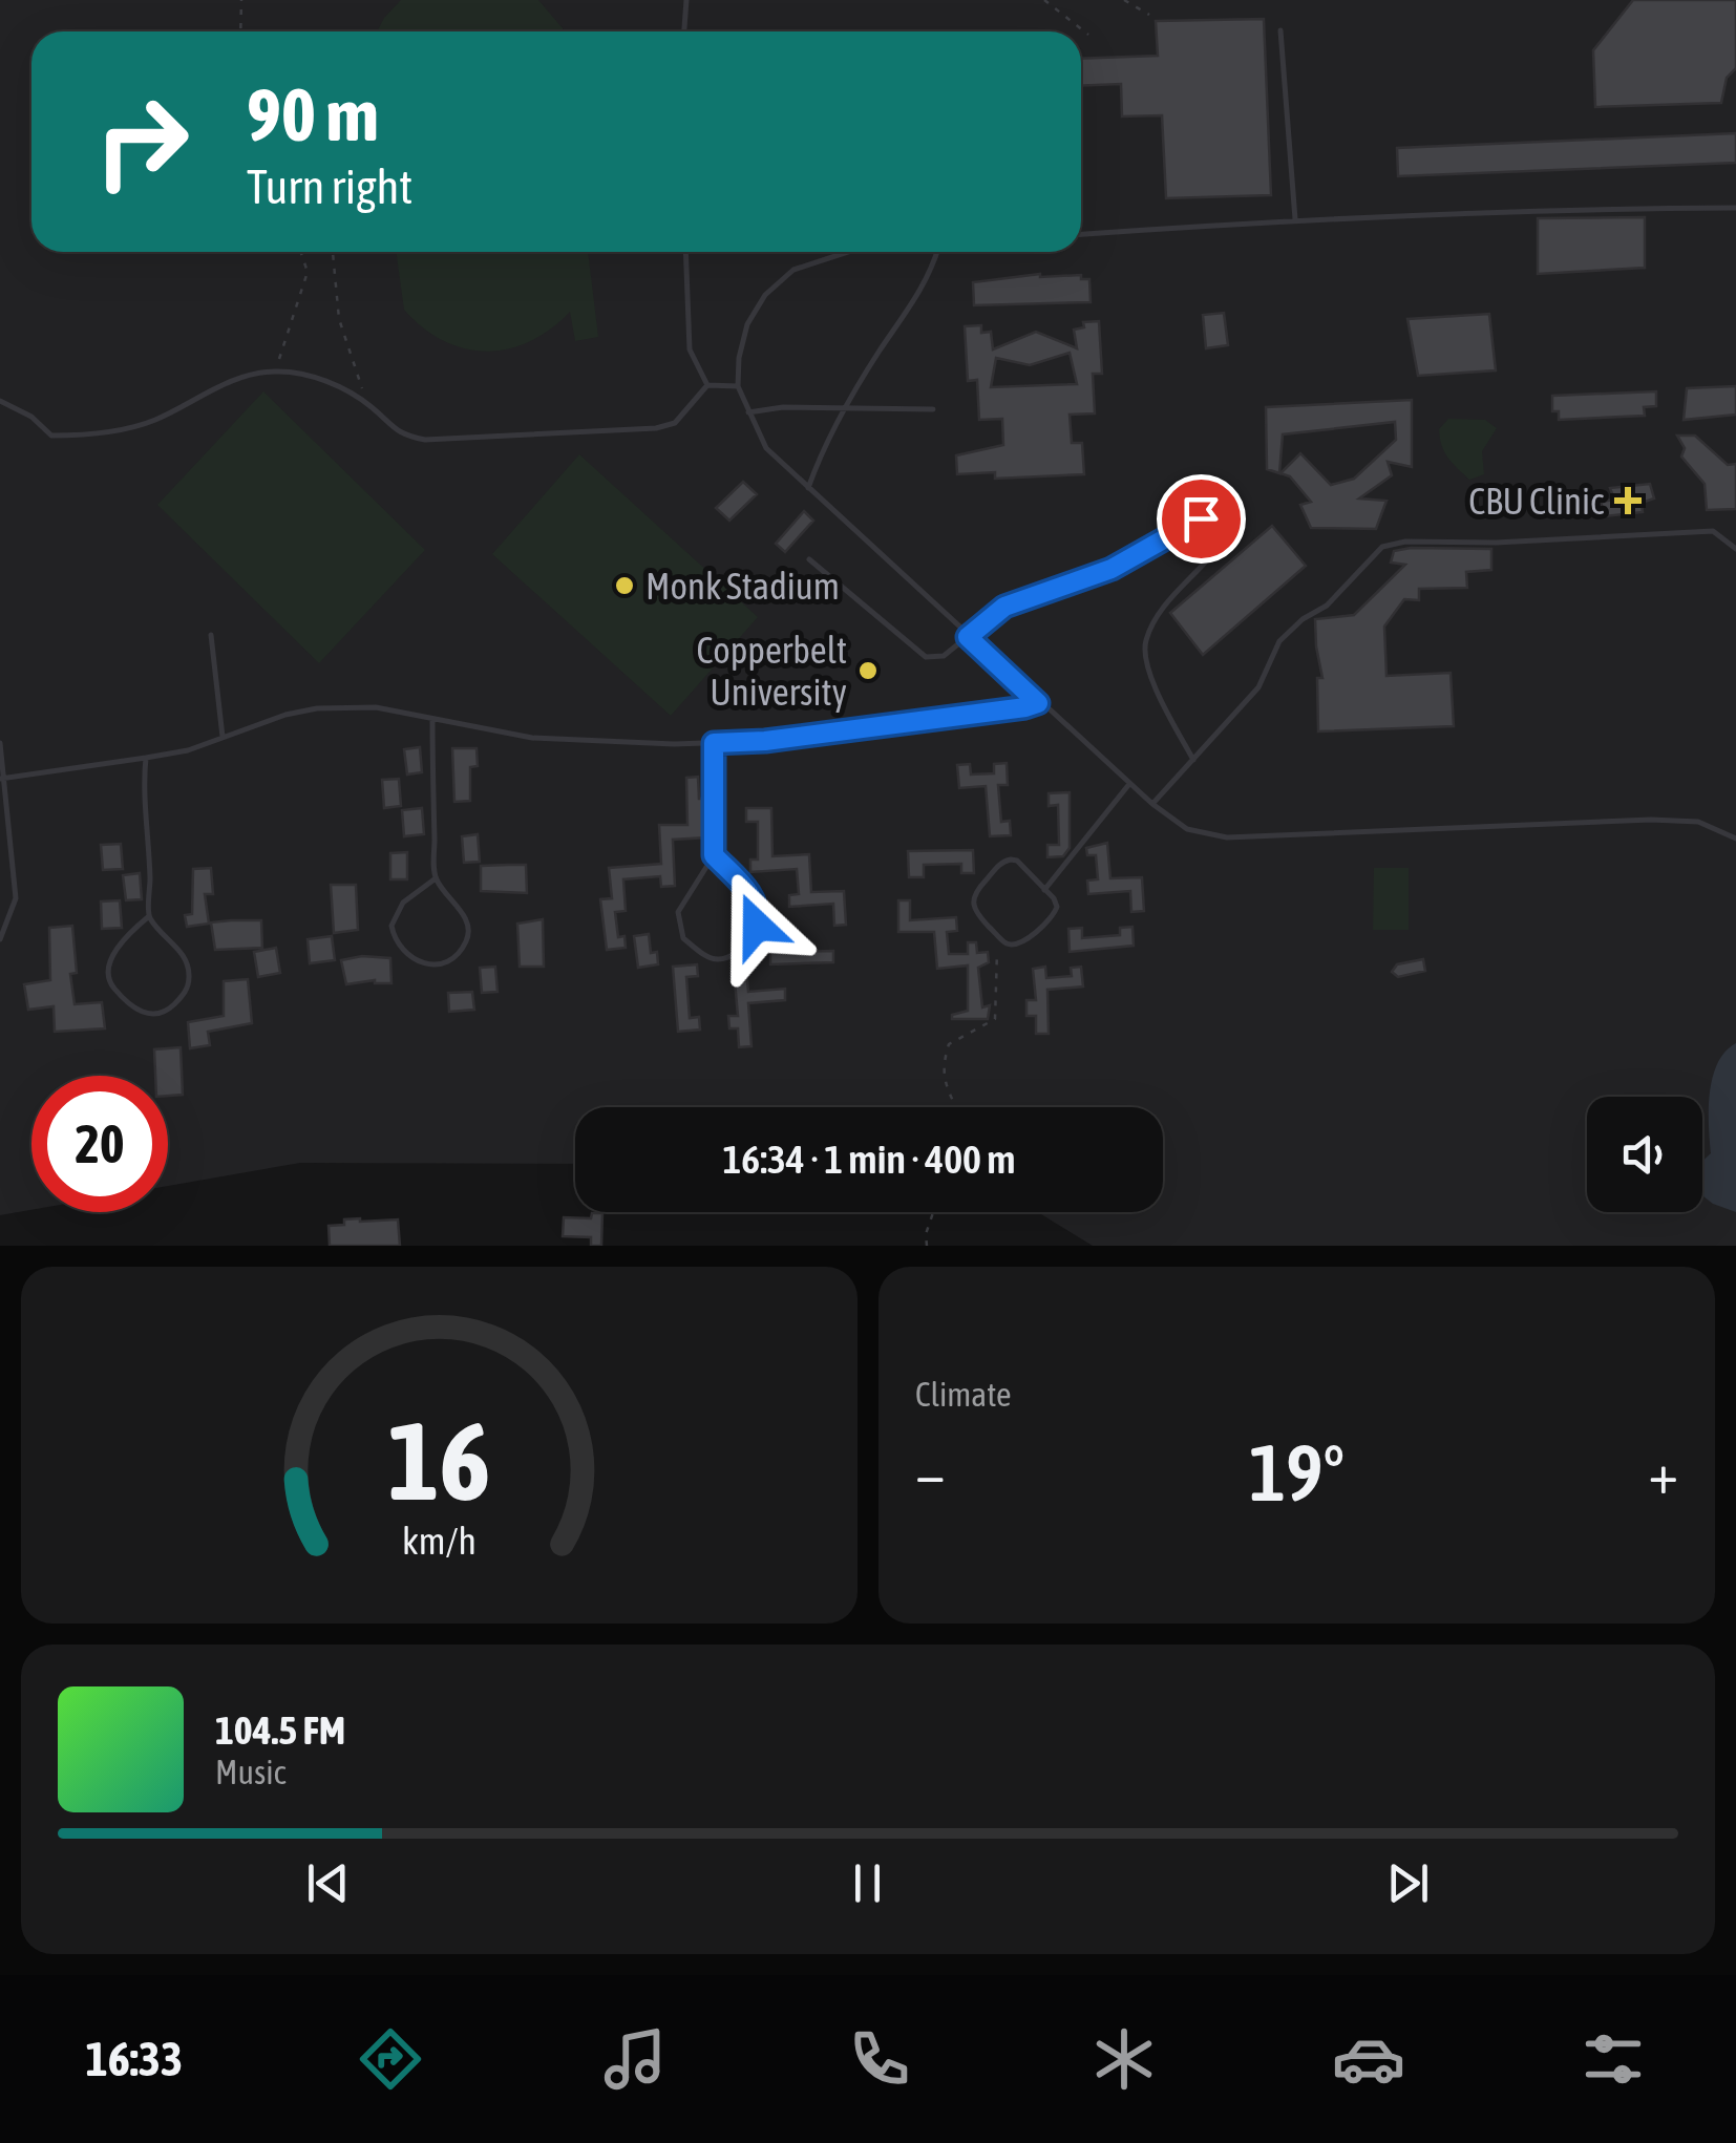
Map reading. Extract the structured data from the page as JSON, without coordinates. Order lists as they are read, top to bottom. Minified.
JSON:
{"places":{"health":["CBU Clinic"],"other":["Monk Stadium","Copperbelt University"]},"page":{"turn":["90 m","Turn right"],"limit":"20","trip":"16:34 · 1 min · 400 m","tile":"Climate","heat":["−","19°","+"],"song":["104.5 FM","Music"],"tabs":"16:33","gauge":["16","km/h"]}}
